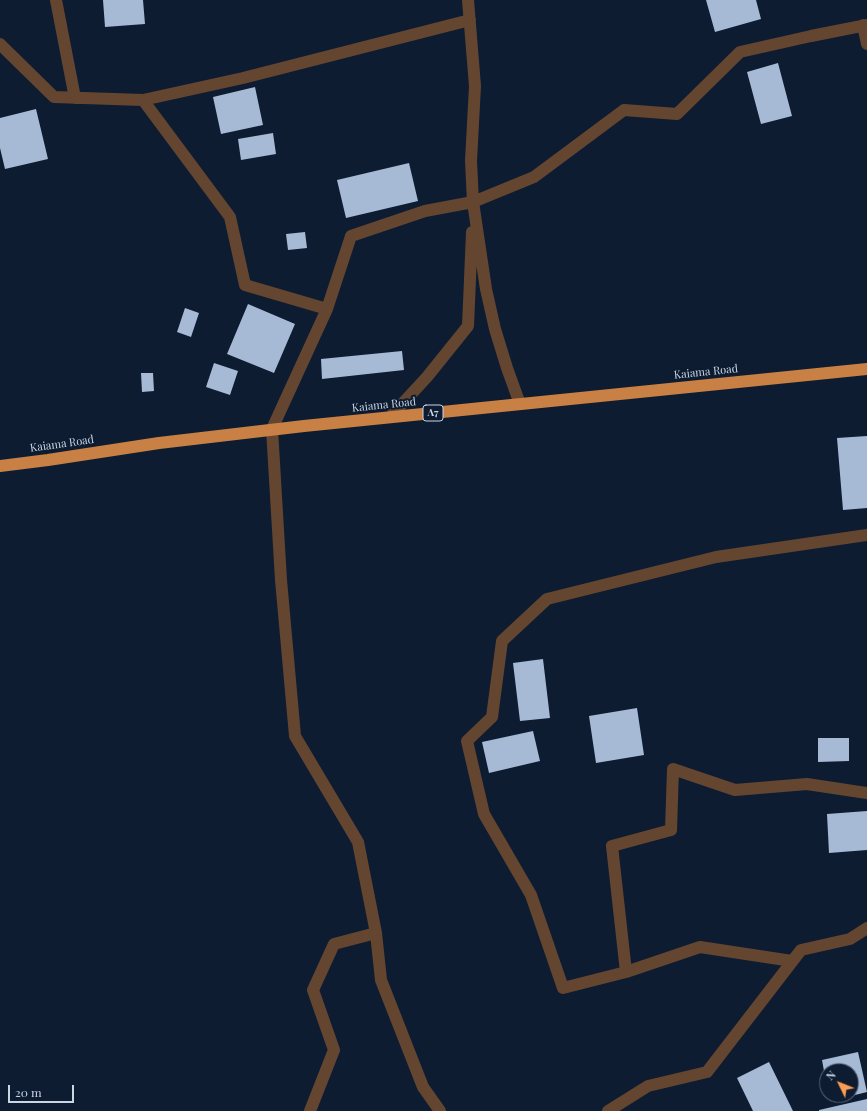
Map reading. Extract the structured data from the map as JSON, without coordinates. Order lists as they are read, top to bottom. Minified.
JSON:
{"streets":{"highway":["Kaiama Road","A7"]},"scale_bar":"20 m","north":"top left"}
